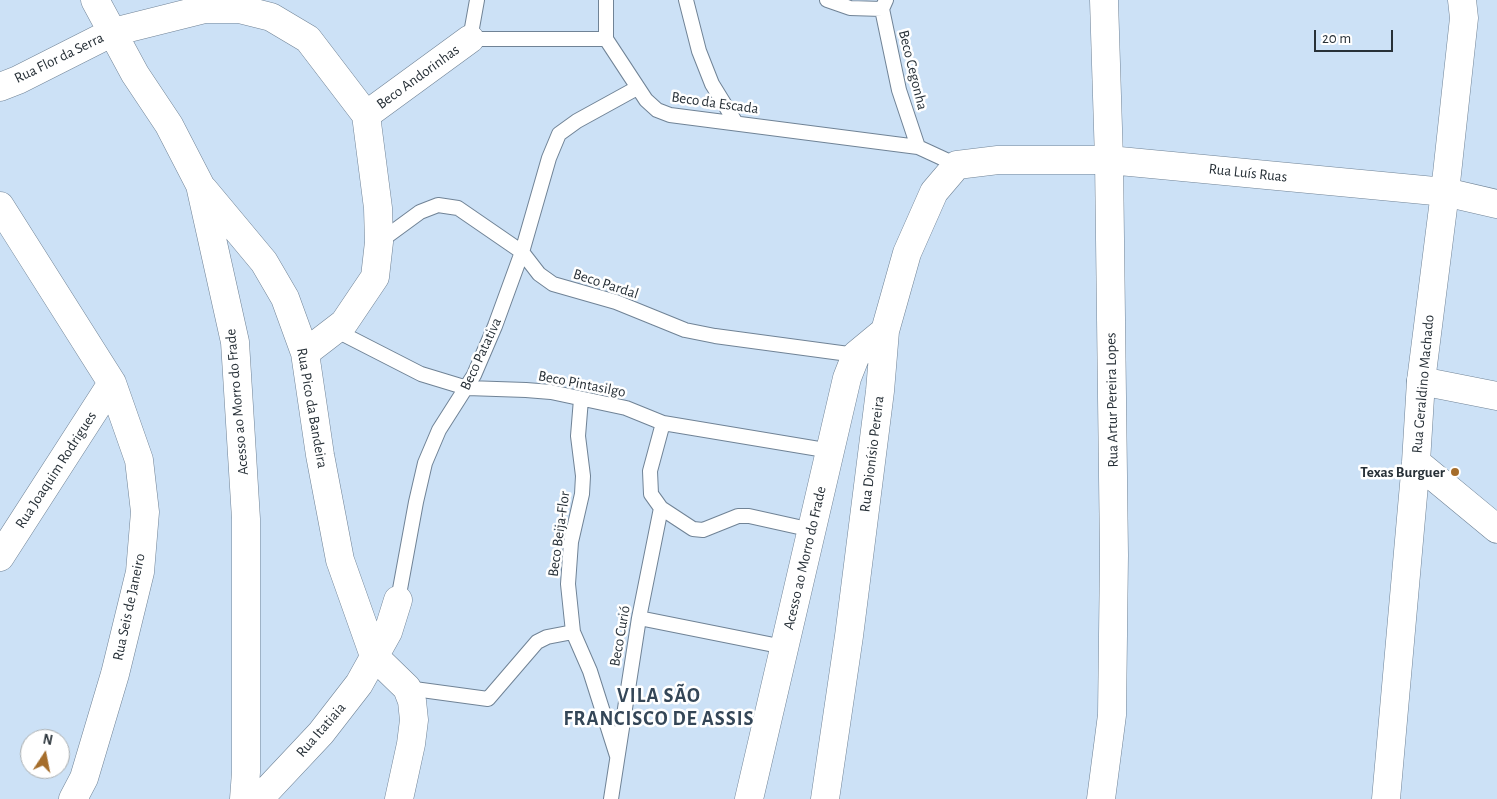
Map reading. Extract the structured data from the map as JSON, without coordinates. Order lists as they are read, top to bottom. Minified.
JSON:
{"streets":{"street":["Rua Flor da Serra","Beco Andorinhas","Rua Luís Ruas","Beco Patativa","Rua Geraldino Machado","Rua Artur Pereira Lopes","Acesso ao Morro do Frade","Rua Pico da Bandeira","Rua Dionísio Pereira","Rua Joaquim Rodrigues","Rua Seis de Janeiro","Rua Itatiaia"],"lane":["Beco Cegonha","Beco da Escada","Beco Pardal","Beco Pintasilgo","Beco Beija-Flor","Beco Curió"]},"crossings":[["Rua Flor da Serra","Beco Andorinhas"],["Rua Flor da Serra","Acesso ao Morro do Frade"],["Beco Cegonha","Beco da Escada"],["Beco Andorinhas","Acesso ao Morro do Frade"],["Beco da Escada","Rua Luís Ruas"],["Beco da Escada","Beco Patativa"],["Beco da Escada","Rua Dionísio Pereira"],["Rua Luís Ruas","Rua Geraldino Machado"],["Rua Luís Ruas","Rua Artur Pereira Lopes"],["Rua Luís Ruas","Rua Dionísio Pereira"],["Beco Pardal","Beco Patativa"],["Beco Pardal","Acesso ao Morro do Frade"],["Beco Patativa","Beco Pintasilgo"],["Beco Patativa","Rua Pico da Bandeira"],["Beco Patativa","Rua Itatiaia"],["Beco Pintasilgo","Acesso ao Morro do Frade"],["Beco Pintasilgo","Beco Beija-Flor"],["Acesso ao Morro do Frade","Rua Pico da Bandeira"],["Acesso ao Morro do Frade","Rua Dionísio Pereira"],["Rua Pico da Bandeira","Rua Itatiaia"],["Rua Joaquim Rodrigues","Rua Seis de Janeiro"],["Beco Beija-Flor","Beco Curió"]],"districts":["VILA SÃO FRANCISCO DE ASSIS"],"places":["Texas Burguer"],"scale_bar":"20 m","north":"top"}
